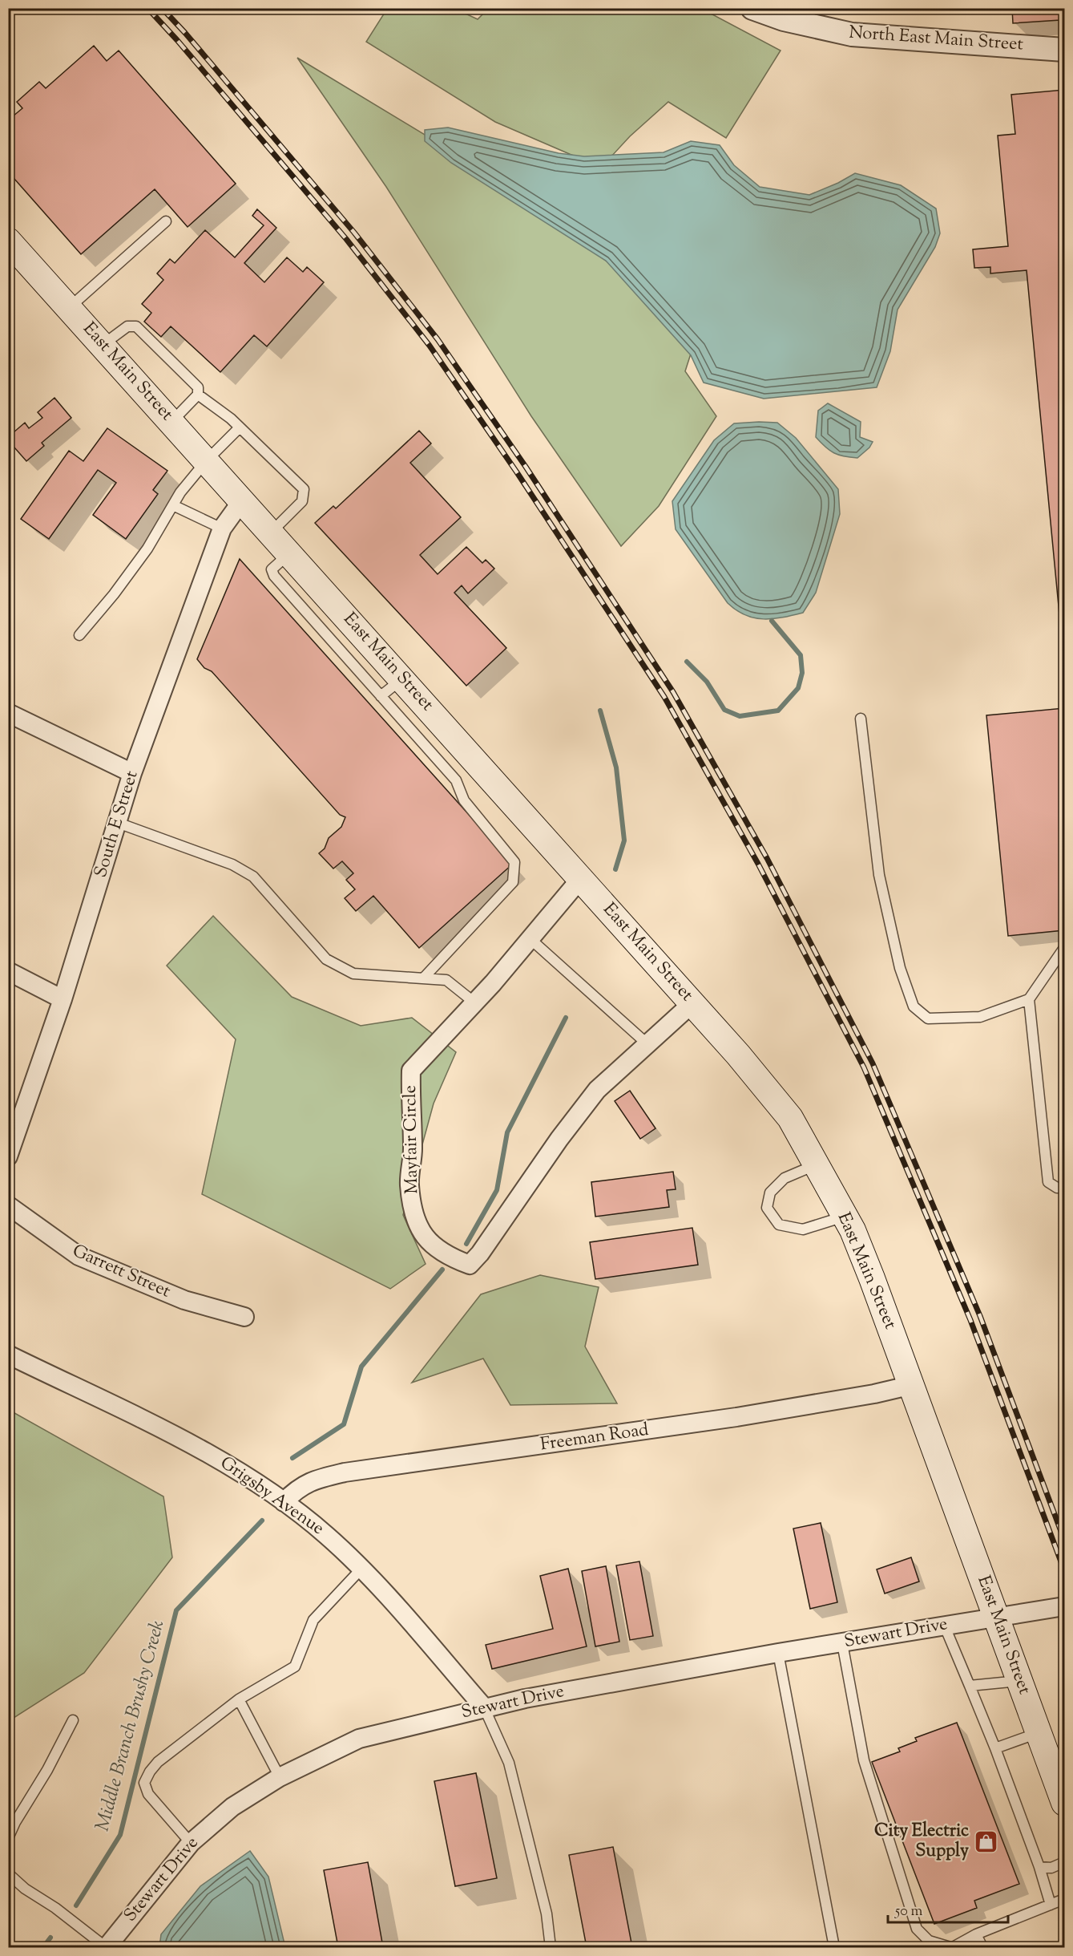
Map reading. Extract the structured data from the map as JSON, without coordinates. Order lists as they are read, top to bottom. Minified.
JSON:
{"streets":{"main road":["East Main Street"],"street":["North East Main Street","South E Street","Mayfair Circle","Garrett Street","Freeman Road","Grigsby Avenue","Stewart Drive"]},"crossings":[["East Main Street","South E Street"],["East Main Street","Mayfair Circle"],["East Main Street","Freeman Road"],["East Main Street","Stewart Drive"],["Freeman Road","Grigsby Avenue"],["Grigsby Avenue","Stewart Drive"]],"water":["Middle Branch Brushy Creek"],"places":{"shop":["City Electric Supply"]},"scale_bar":"50 m"}
